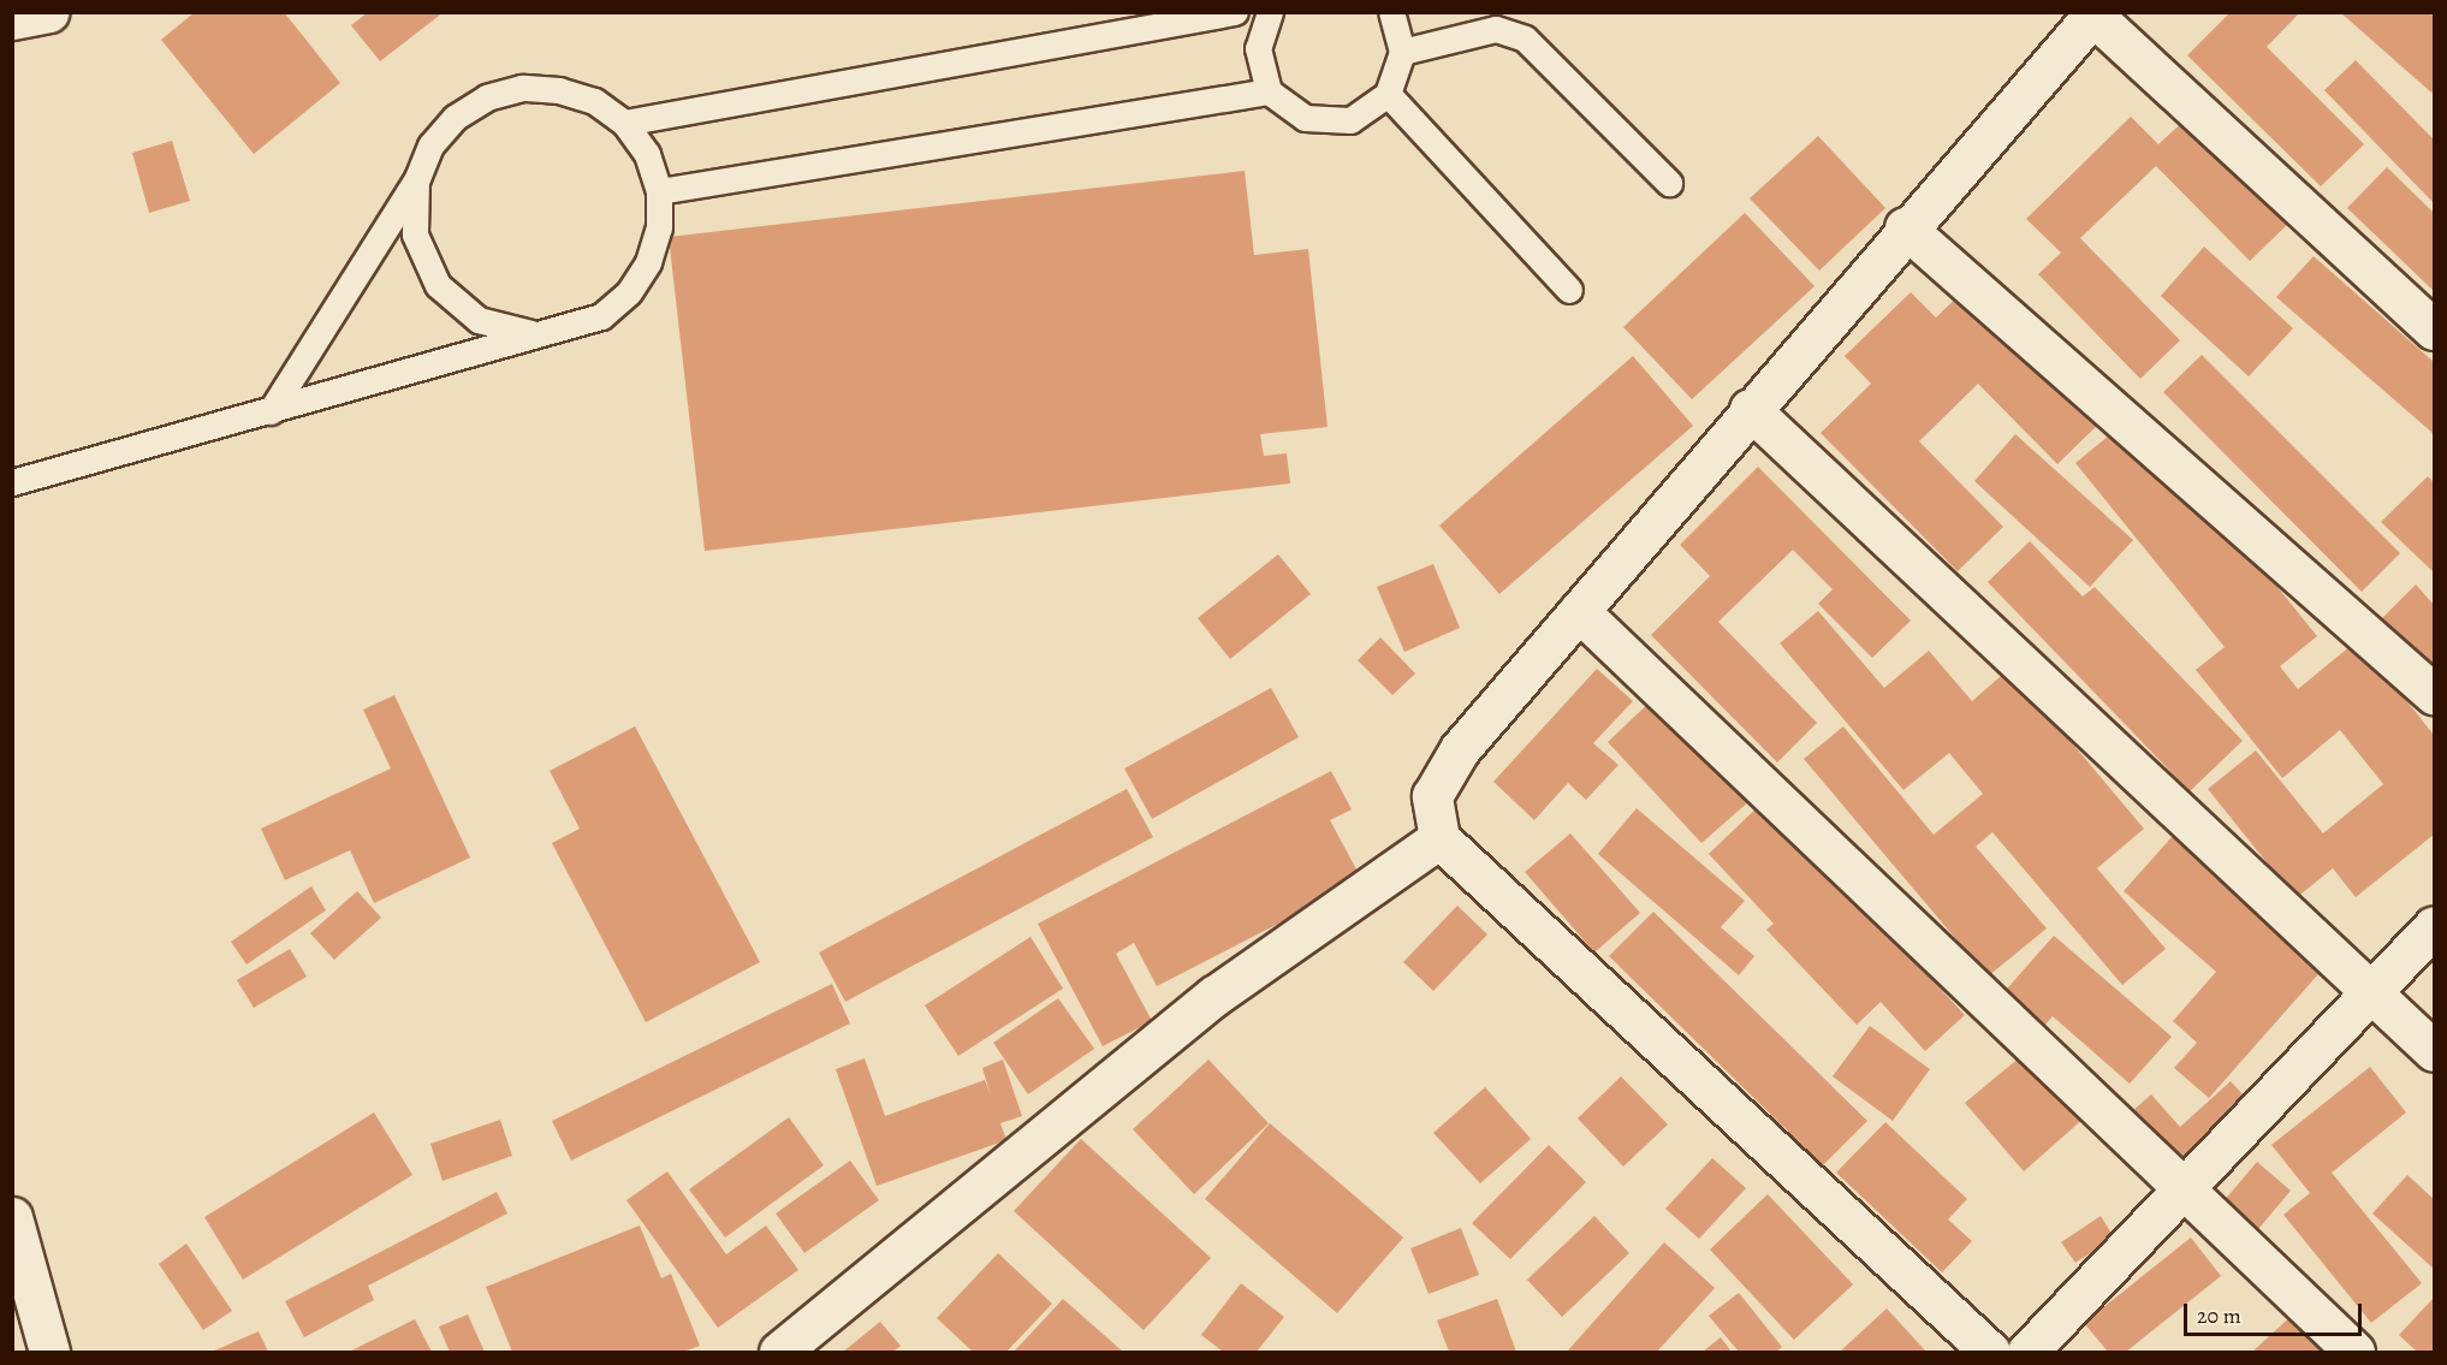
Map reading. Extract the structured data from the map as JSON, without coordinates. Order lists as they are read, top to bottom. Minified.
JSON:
{"scale_bar":"20 m"}
